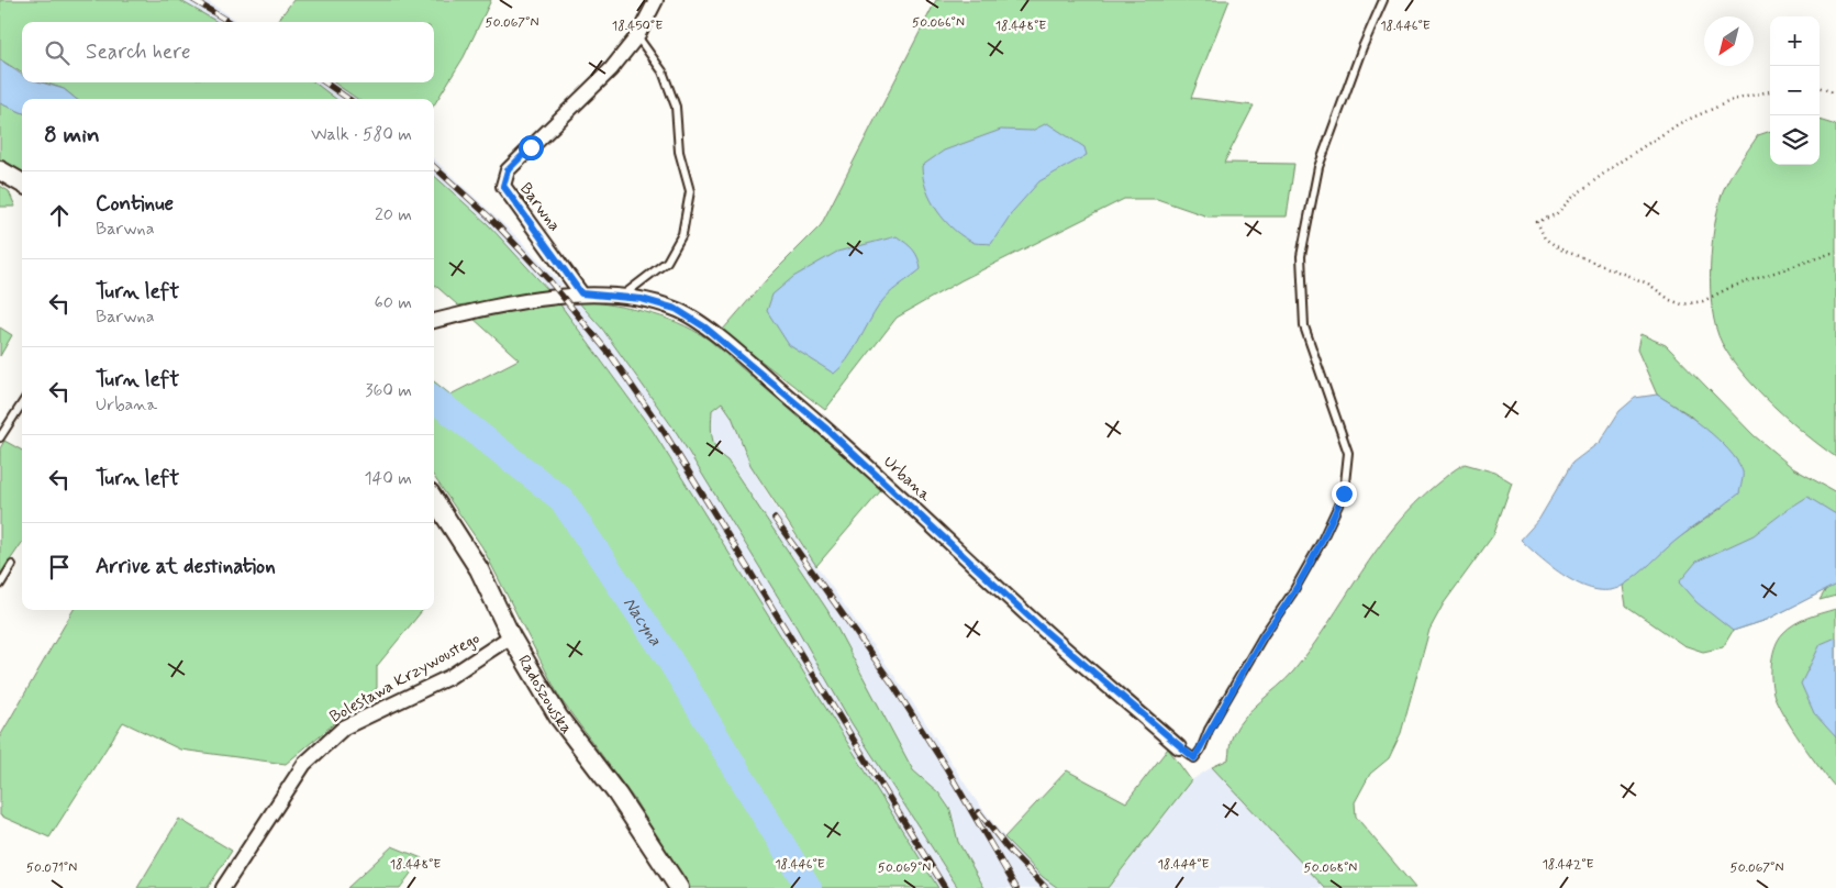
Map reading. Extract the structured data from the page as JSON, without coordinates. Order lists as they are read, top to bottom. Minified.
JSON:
{"streets":{"street":["Barwna","Urbana","Bolesława Krzywoustego","Radoszowska"]},"crossings":[["Barwna","Urbana"],["Bolesława Krzywoustego","Radoszowska"]],"water":["Nacyna"],"north":"bottom left","page":{"map_buttons":["+","−"],"search":"Search here","heading":["8 min","Walk · 580 m"],"list":[["Continue","Barwna","20 m"],["Turn left","Barwna","60 m"],["Turn left","Urbana","360 m"],["Turn left","140 m"],"Arrive at destination"]},"coordinates":["50.066°N","50.067°N","18.450°E","18.448°E","18.446°E","18.444°E","18.442°E","50.071°N","50.069°N","50.068°N"]}
